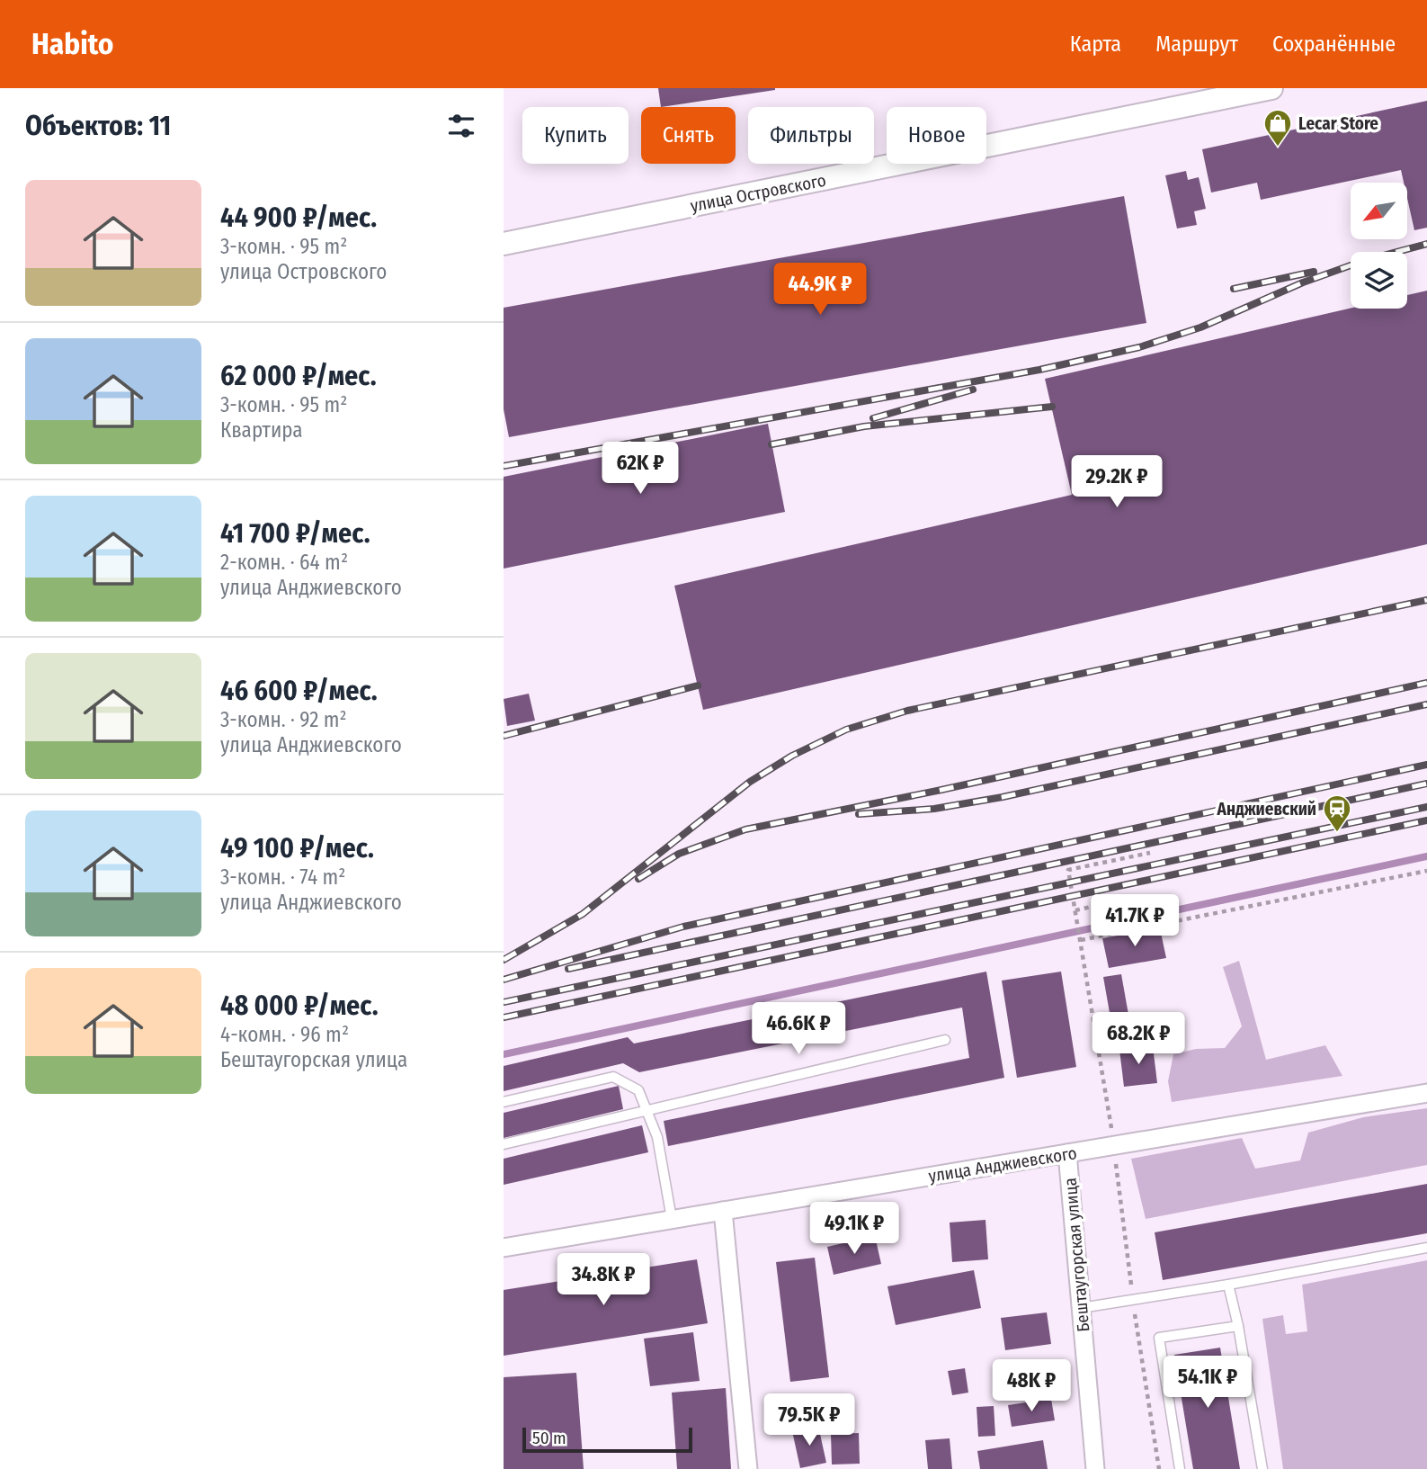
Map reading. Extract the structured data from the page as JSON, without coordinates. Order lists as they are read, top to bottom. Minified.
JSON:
{"streets":{"street":["улица Островского","улица Анджиевского","Бештаугорская улица"]},"crossings":[["улица Анджиевского","Бештаугорская улица"]],"places":{"shop":["Lecar Store"],"station":["Анджиевский"]},"scale_bar":"50 m","north":"bottom left","page":{"header":"Habito","nav":["Карта","Маршрут","Сохранённые"],"heading":"Объектов: 11","chip":["Купить","Снять","Фильтры","Новое"],"list":[{"name":"44 900 ₽/мес.","note":"3-комн. · 95 m² · улица Островского"},{"name":"62 000 ₽/мес.","note":"3-комн. · 95 m² · Квартира"},{"name":"41 700 ₽/мес.","note":"2-комн. · 64 m² · улица Анджиевского"},{"name":"46 600 ₽/мес.","note":"3-комн. · 92 m² · улица Анджиевского"},{"name":"49 100 ₽/мес.","note":"3-комн. · 74 m² · улица Анджиевского"},{"name":"48 000 ₽/мес.","note":"4-комн. · 96 m² · Бештаугорская улица"}],"price":["44.9K ₽","62K ₽","29.2K ₽","41.7K ₽","46.6K ₽","68.2K ₽","49.1K ₽","34.8K ₽","54.1K ₽","48K ₽","79.5K ₽"],"scale":"50 m"}}
